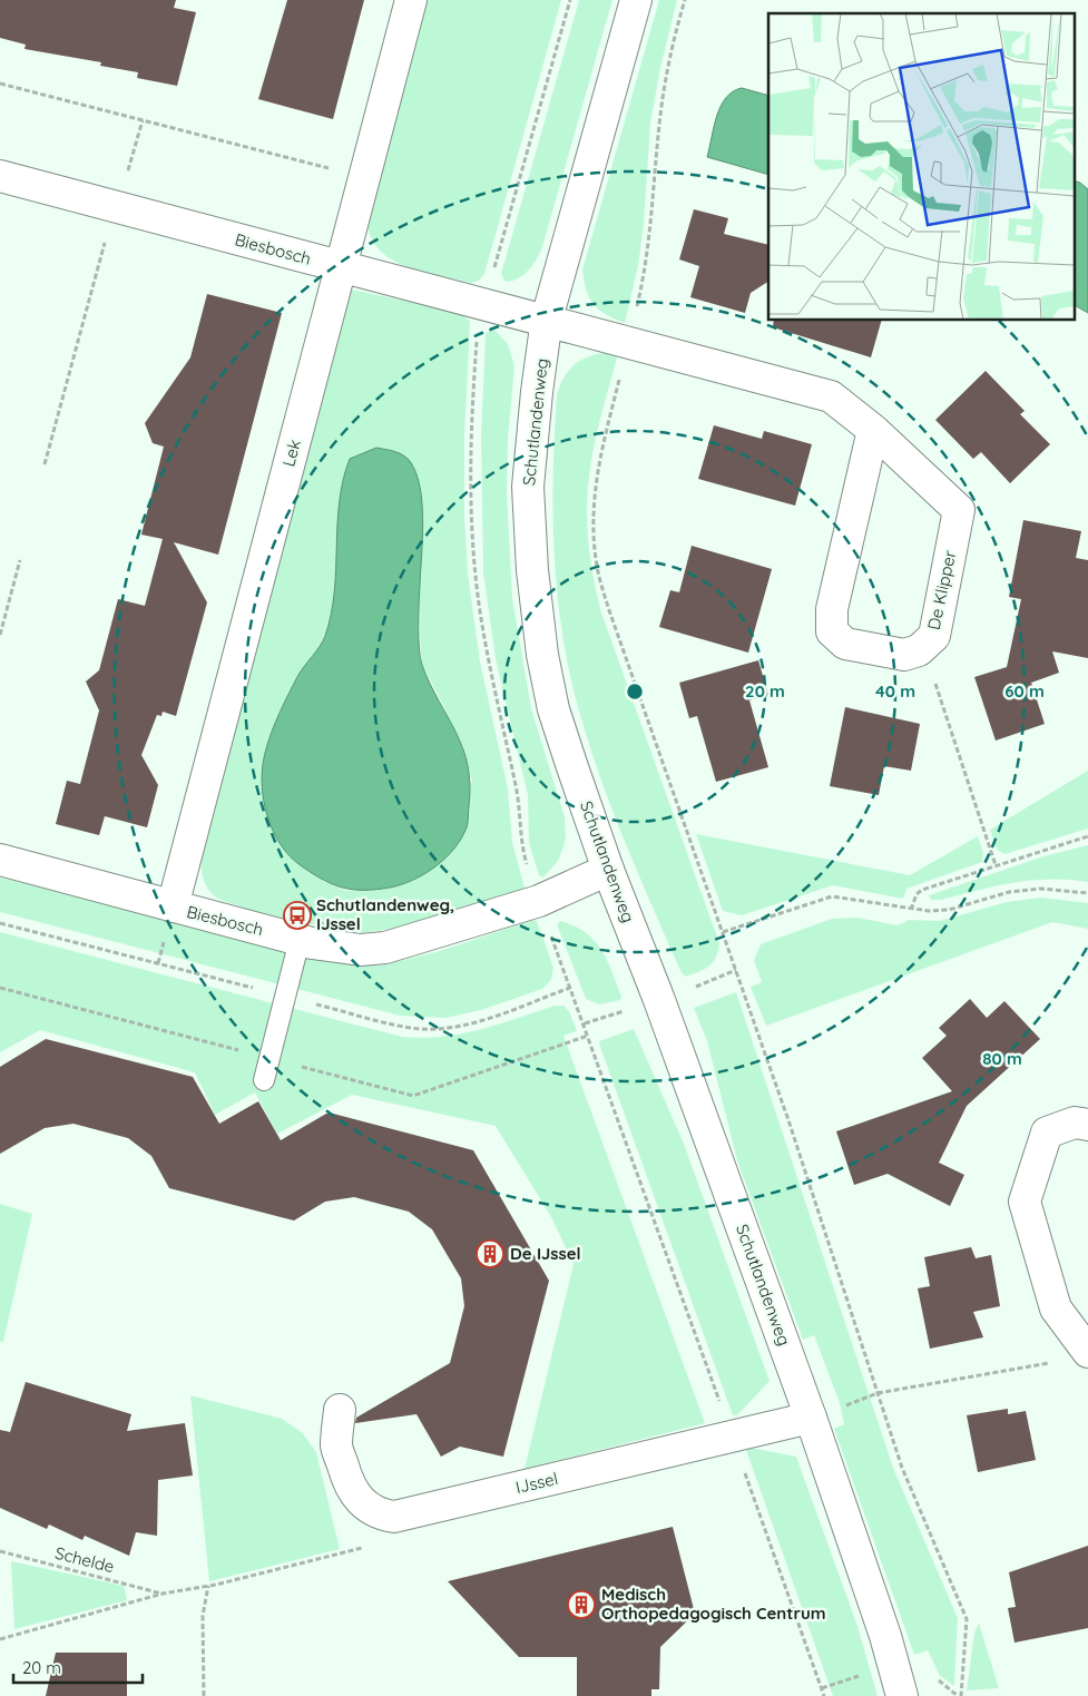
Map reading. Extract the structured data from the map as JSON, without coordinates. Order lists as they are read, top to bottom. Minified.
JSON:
{"streets":{"street":["Biesbosch","Schutlandenweg","Lek","De Klipper","IJssel"],"path":["Schelde"]},"crossings":[["Biesbosch","Schutlandenweg"],["Biesbosch","Lek"],["Biesbosch","De Klipper"],["Schutlandenweg","De Klipper"],["Schutlandenweg","IJssel"]],"places":{"bus stop":["Schutlandenweg, IJssel"],"building":["De IJssel","Medisch Orthopedagogisch Centrum"]},"scale_bar":"20 m","rings":["20 m","40 m","60 m","80 m"]}
